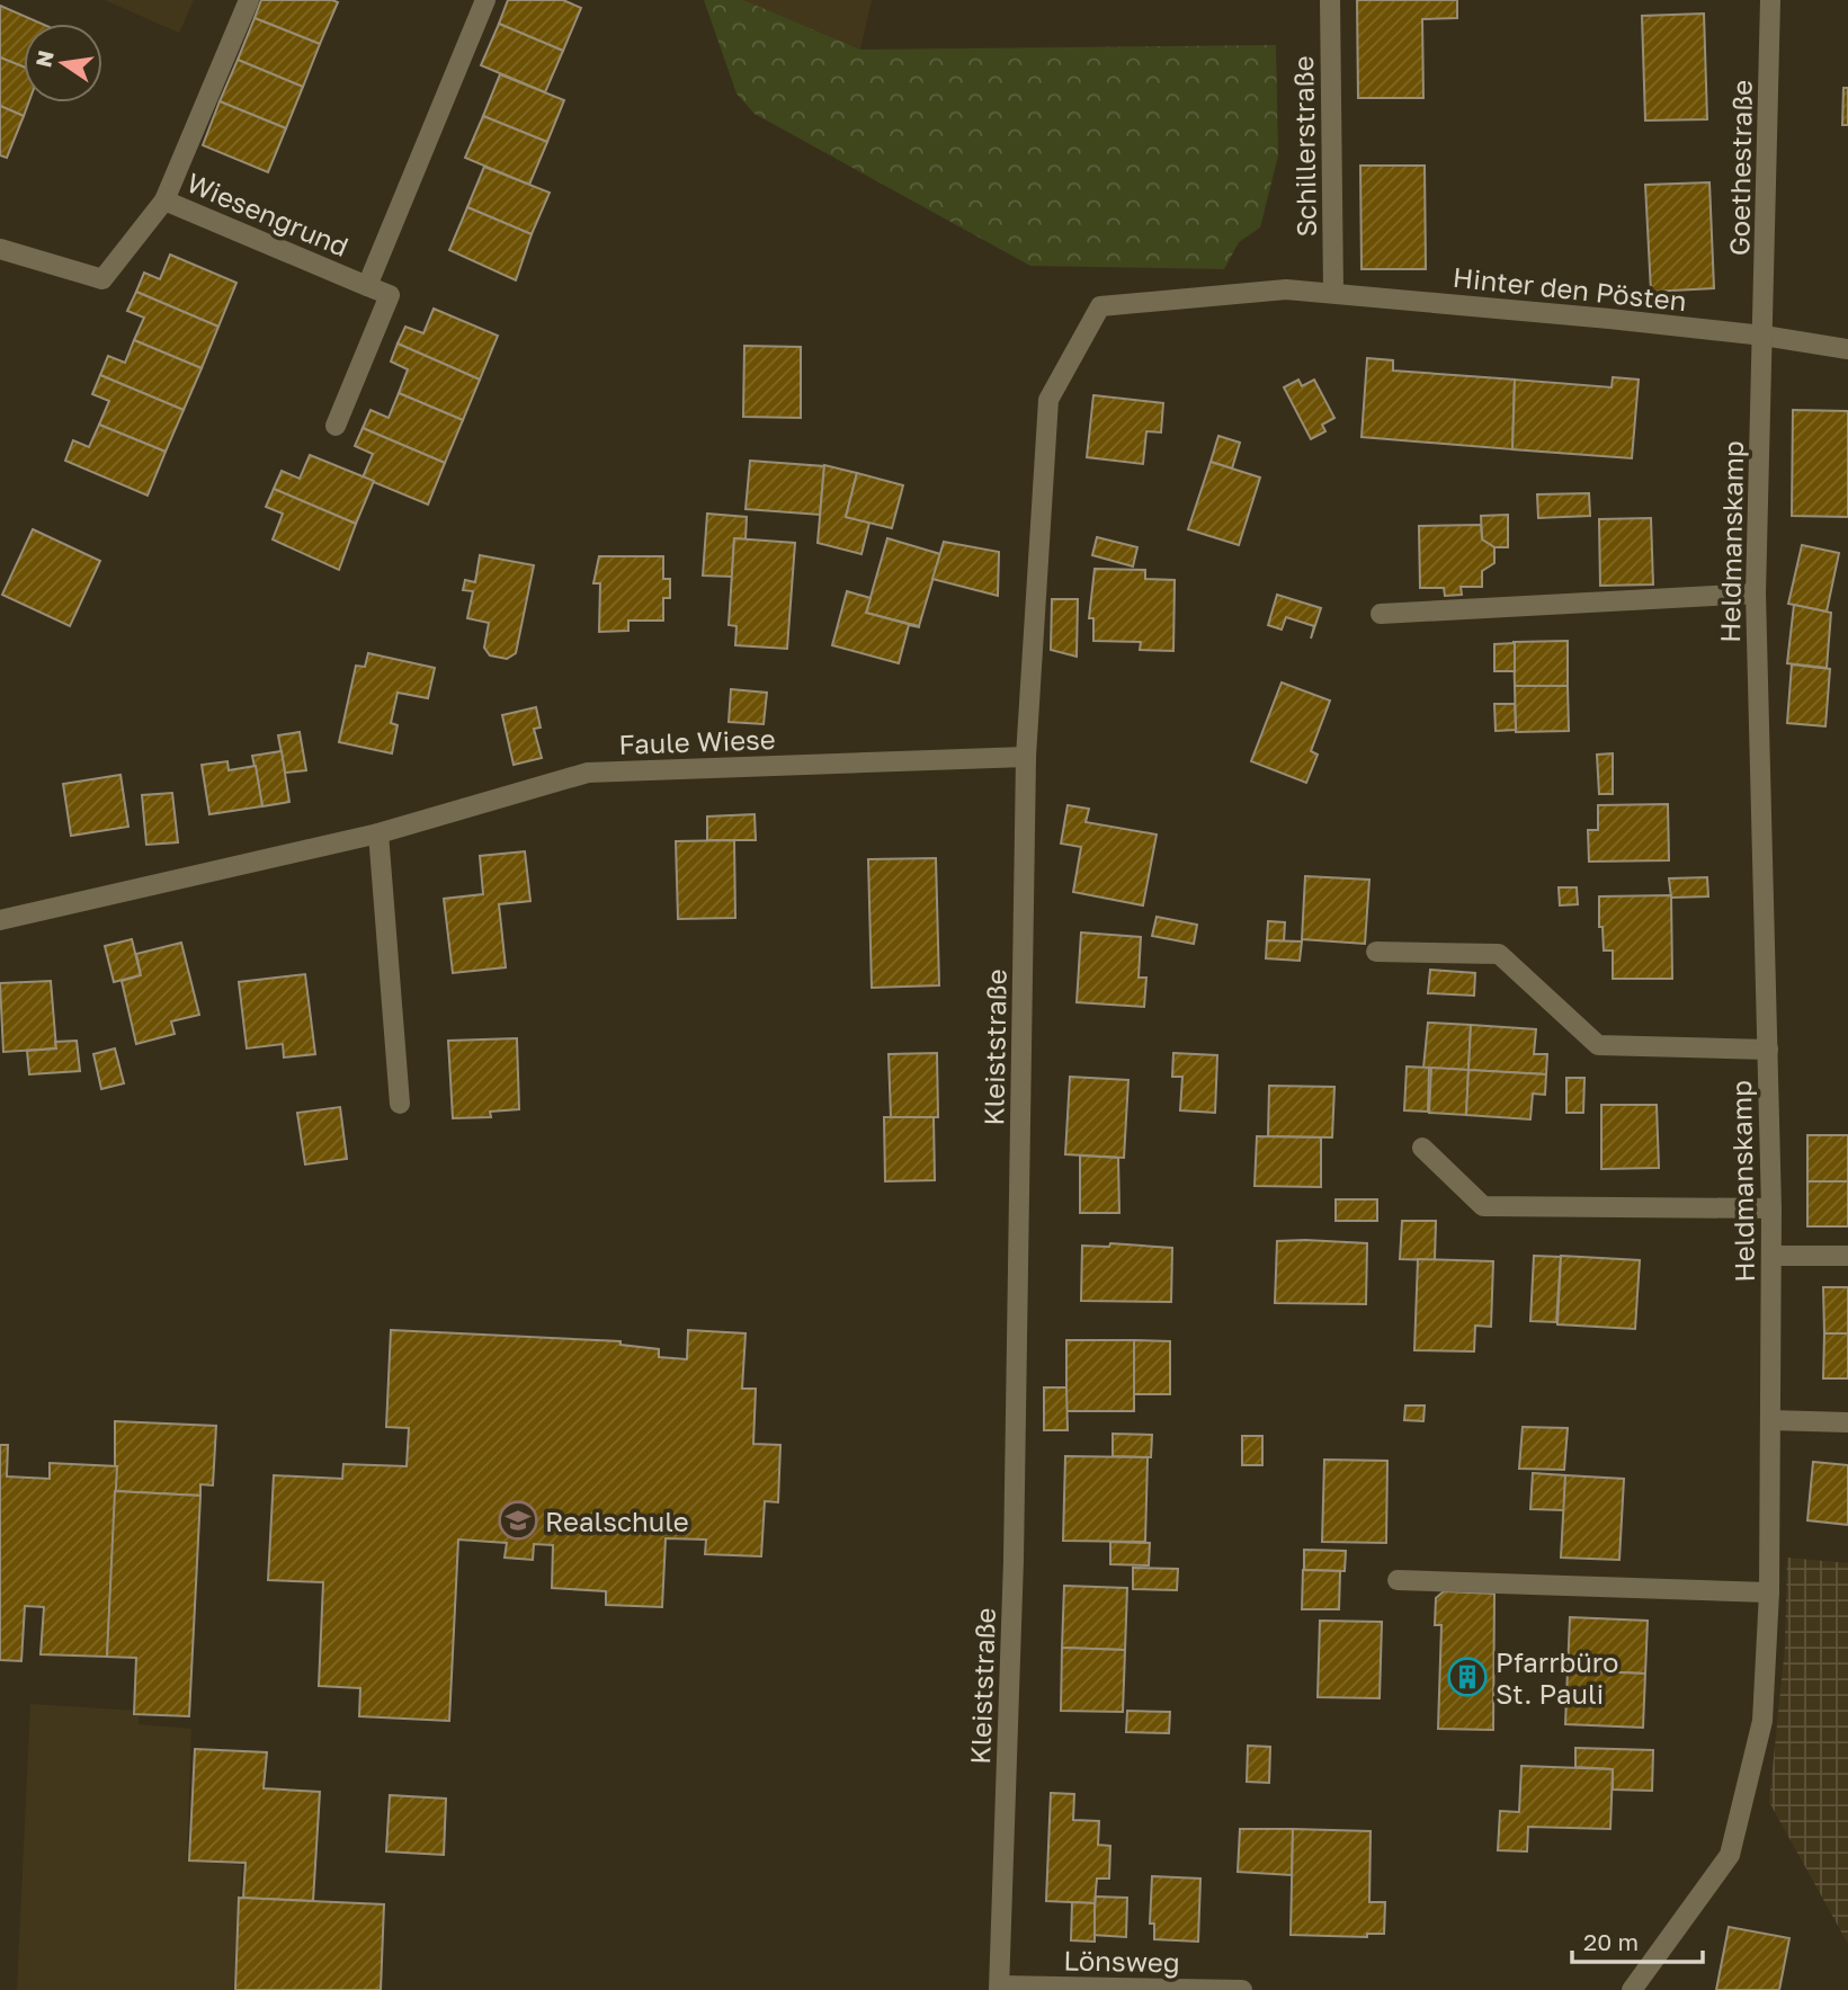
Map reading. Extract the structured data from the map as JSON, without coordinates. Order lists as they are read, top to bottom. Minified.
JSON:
{"streets":{"street":["Schillerstraße","Goethestraße","Wiesengrund","Hinter den Pösten","Heldmanskamp","Faule Wiese","Kleiststraße","Lönsweg"]},"crossings":[["Schillerstraße","Hinter den Pösten"],["Goethestraße","Hinter den Pösten"],["Goethestraße","Heldmanskamp"],["Hinter den Pösten","Heldmanskamp"],["Hinter den Pösten","Kleiststraße"],["Faule Wiese","Kleiststraße"],["Kleiststraße","Lönsweg"]],"places":{"school or university":["Realschule"],"building":["Pfarrbüro St. Pauli"]},"scale_bar":"20 m","north":"left"}
